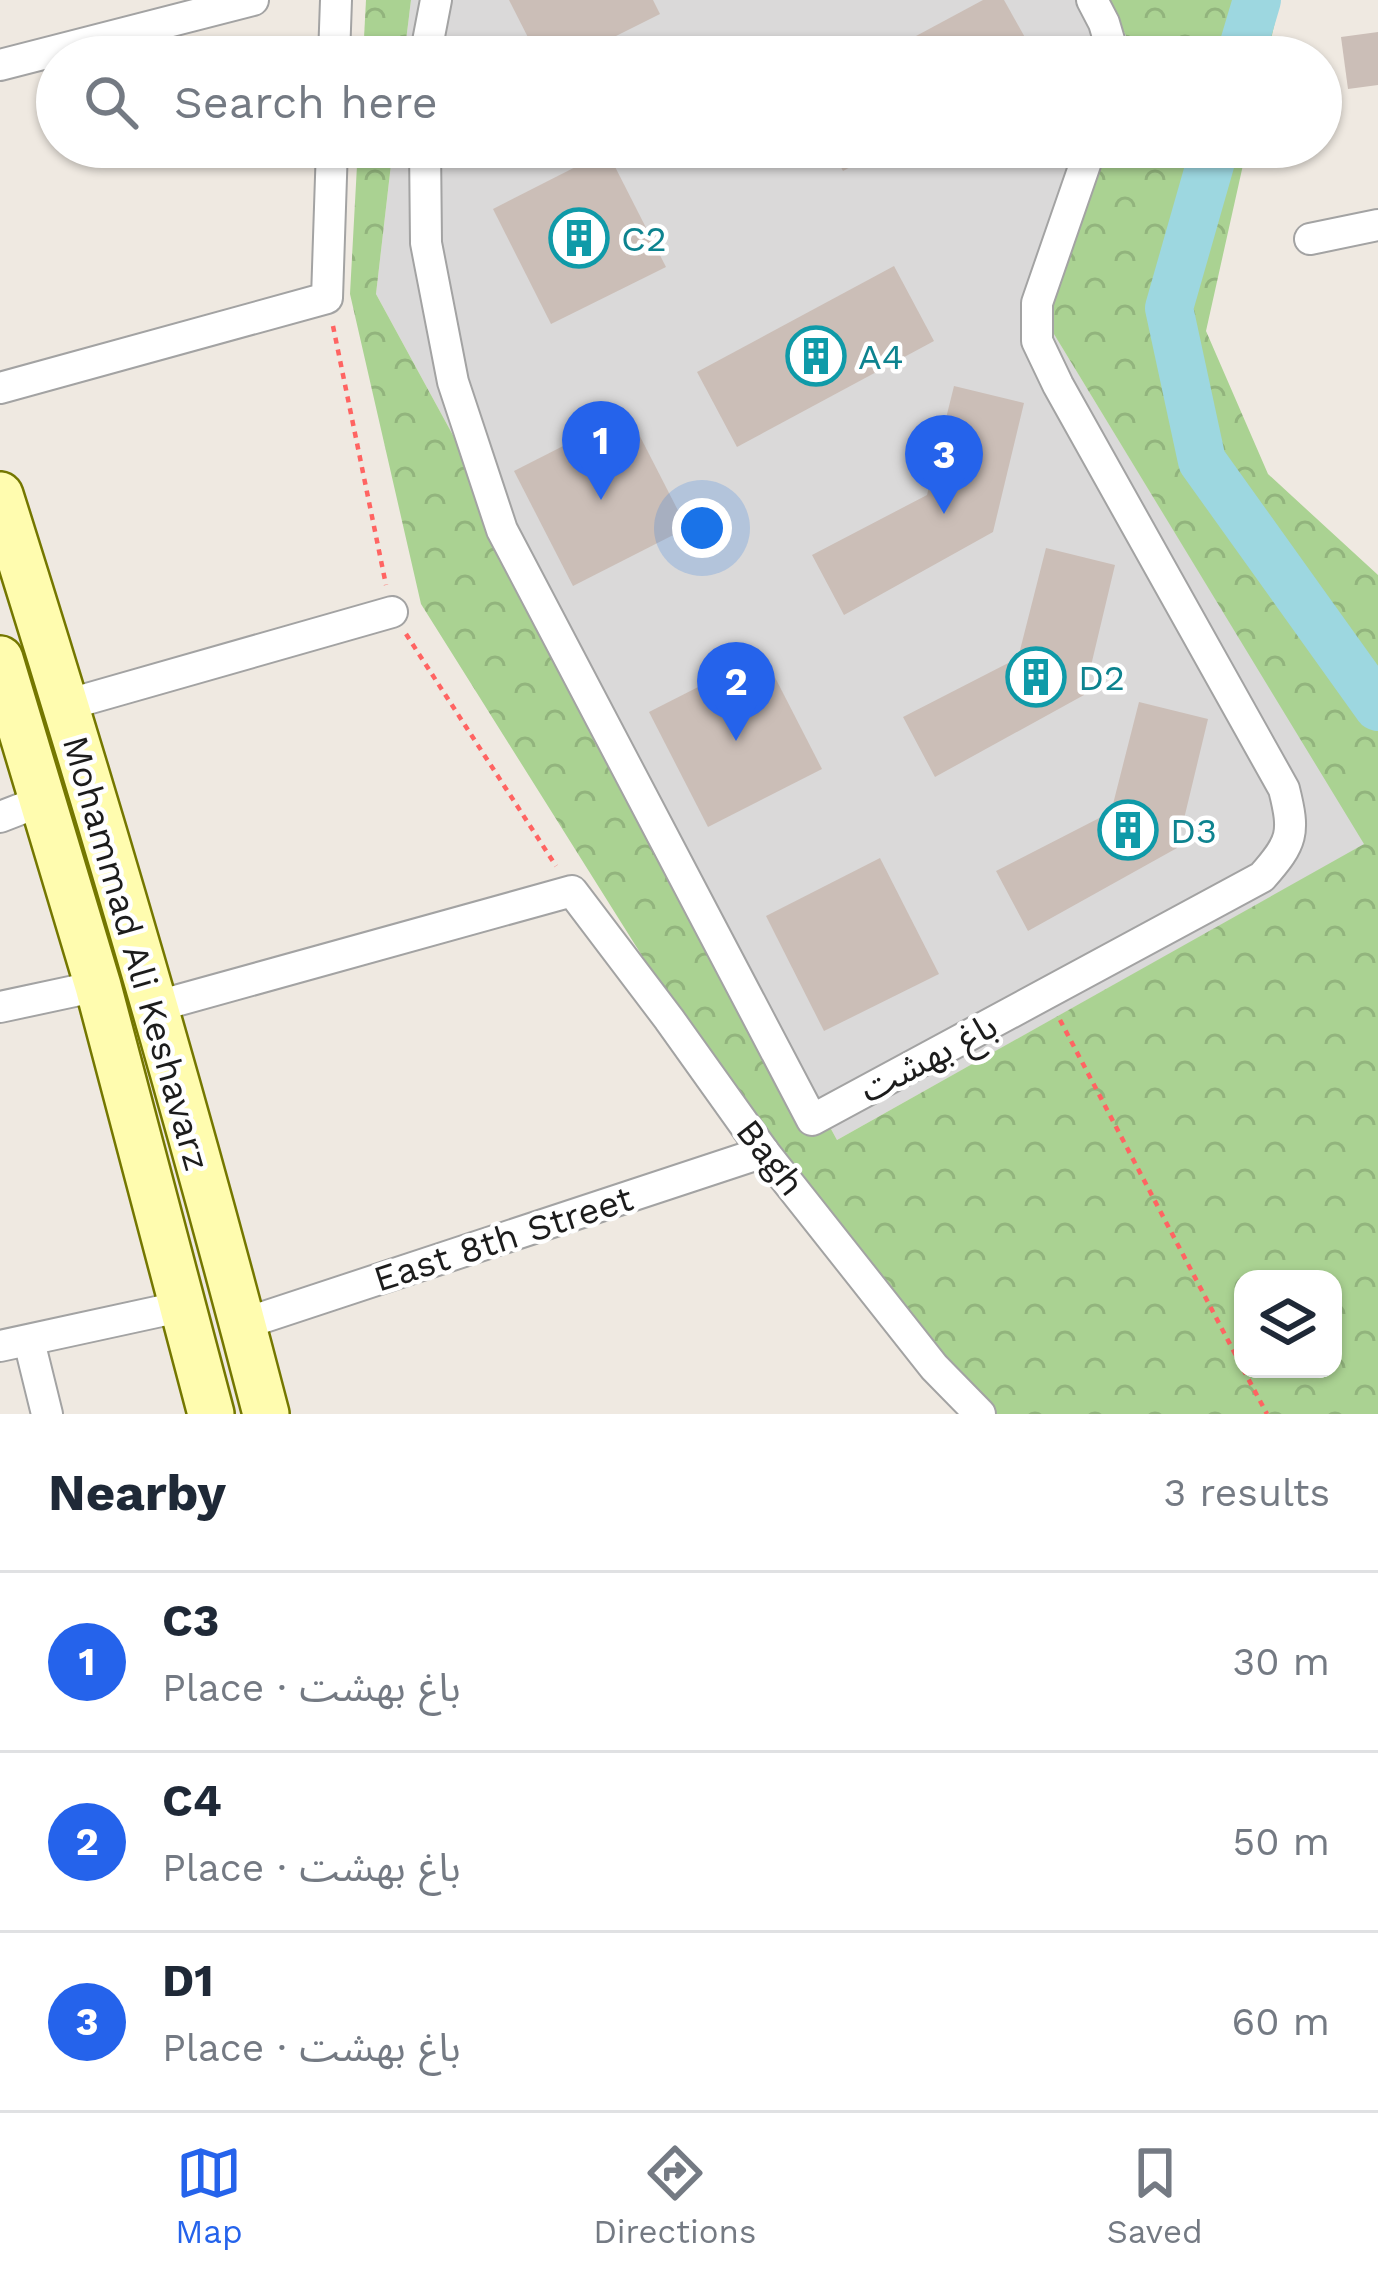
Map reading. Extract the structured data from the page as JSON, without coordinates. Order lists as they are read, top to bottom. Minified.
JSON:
{"streets":{"main road":["Mohammad Ali Keshavarz"],"street":["باغ بهشت","Bagh","East 8th Street"]},"crossings":[["Mohammad Ali Keshavarz","Bagh"],["Mohammad Ali Keshavarz","East 8th Street"],["Bagh","East 8th Street"]],"places":{"building":["C2","A4","D2","D3"]},"page":{"search":"Search here","pins":["1","3","2"],"heading":["Nearby","3 results"],"list":[{"mark":"1","name":"C3","note":"Place · باغ بهشت","value":"30 m"},{"mark":"2","name":"C4","note":"Place · باغ بهشت","value":"50 m"},{"mark":"3","name":"D1","note":"Place · باغ بهشت","value":"60 m"}],"nav":["Map","Directions","Saved"]}}
